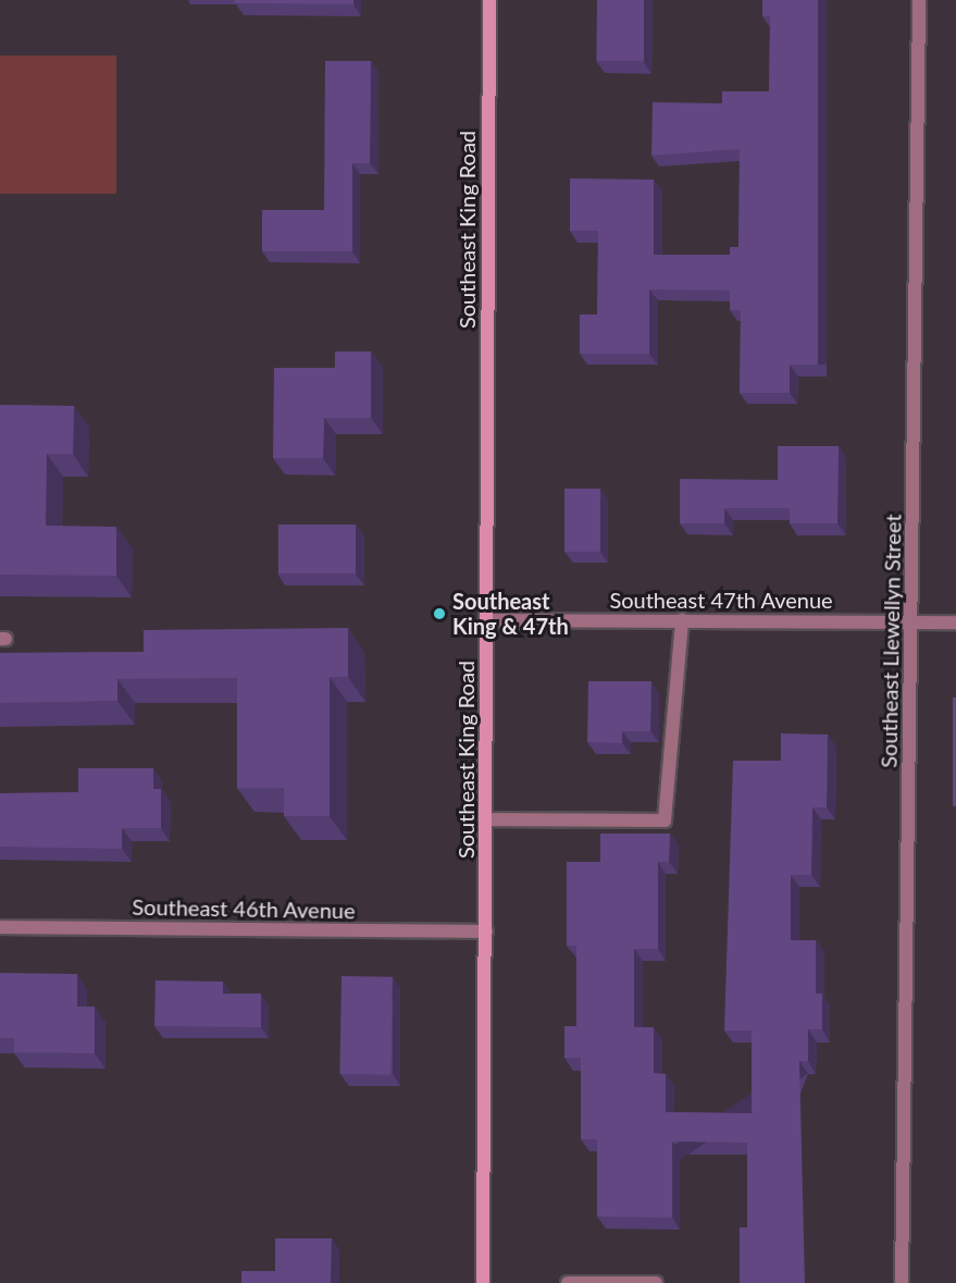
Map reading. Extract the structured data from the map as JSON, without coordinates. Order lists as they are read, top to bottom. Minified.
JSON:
{"streets":{"main road":["Southeast King Road"],"street":["Southeast 47th Avenue","Southeast Llewellyn Street","Southeast 46th Avenue"]},"crossings":[["Southeast King Road","Southeast 47th Avenue"],["Southeast King Road","Southeast 46th Avenue"],["Southeast 47th Avenue","Southeast Llewellyn Street"]],"places":["Southeast King & 47th"]}
